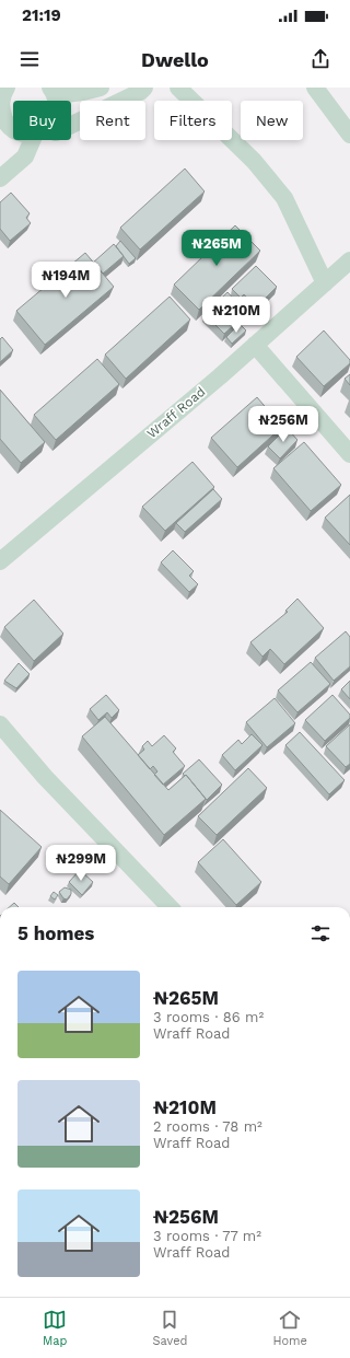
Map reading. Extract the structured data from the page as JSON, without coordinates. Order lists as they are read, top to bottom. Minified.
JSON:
{"streets":{"street":["Wraff Road"]},"page":{"status":"21:19","header":"Dwello","chip":["Buy","Rent","Filters","New"],"price":["₦265M","₦194M","₦210M","₦256M","₦299M"],"heading":"5 homes","list":[{"name":"₦265M","note":"3 rooms · 86 m² · Wraff Road"},{"name":"₦210M","note":"2 rooms · 78 m² · Wraff Road"},{"name":"₦256M","note":"3 rooms · 77 m² · Wraff Road"}],"tabs":["Map","Saved","Home"]}}
